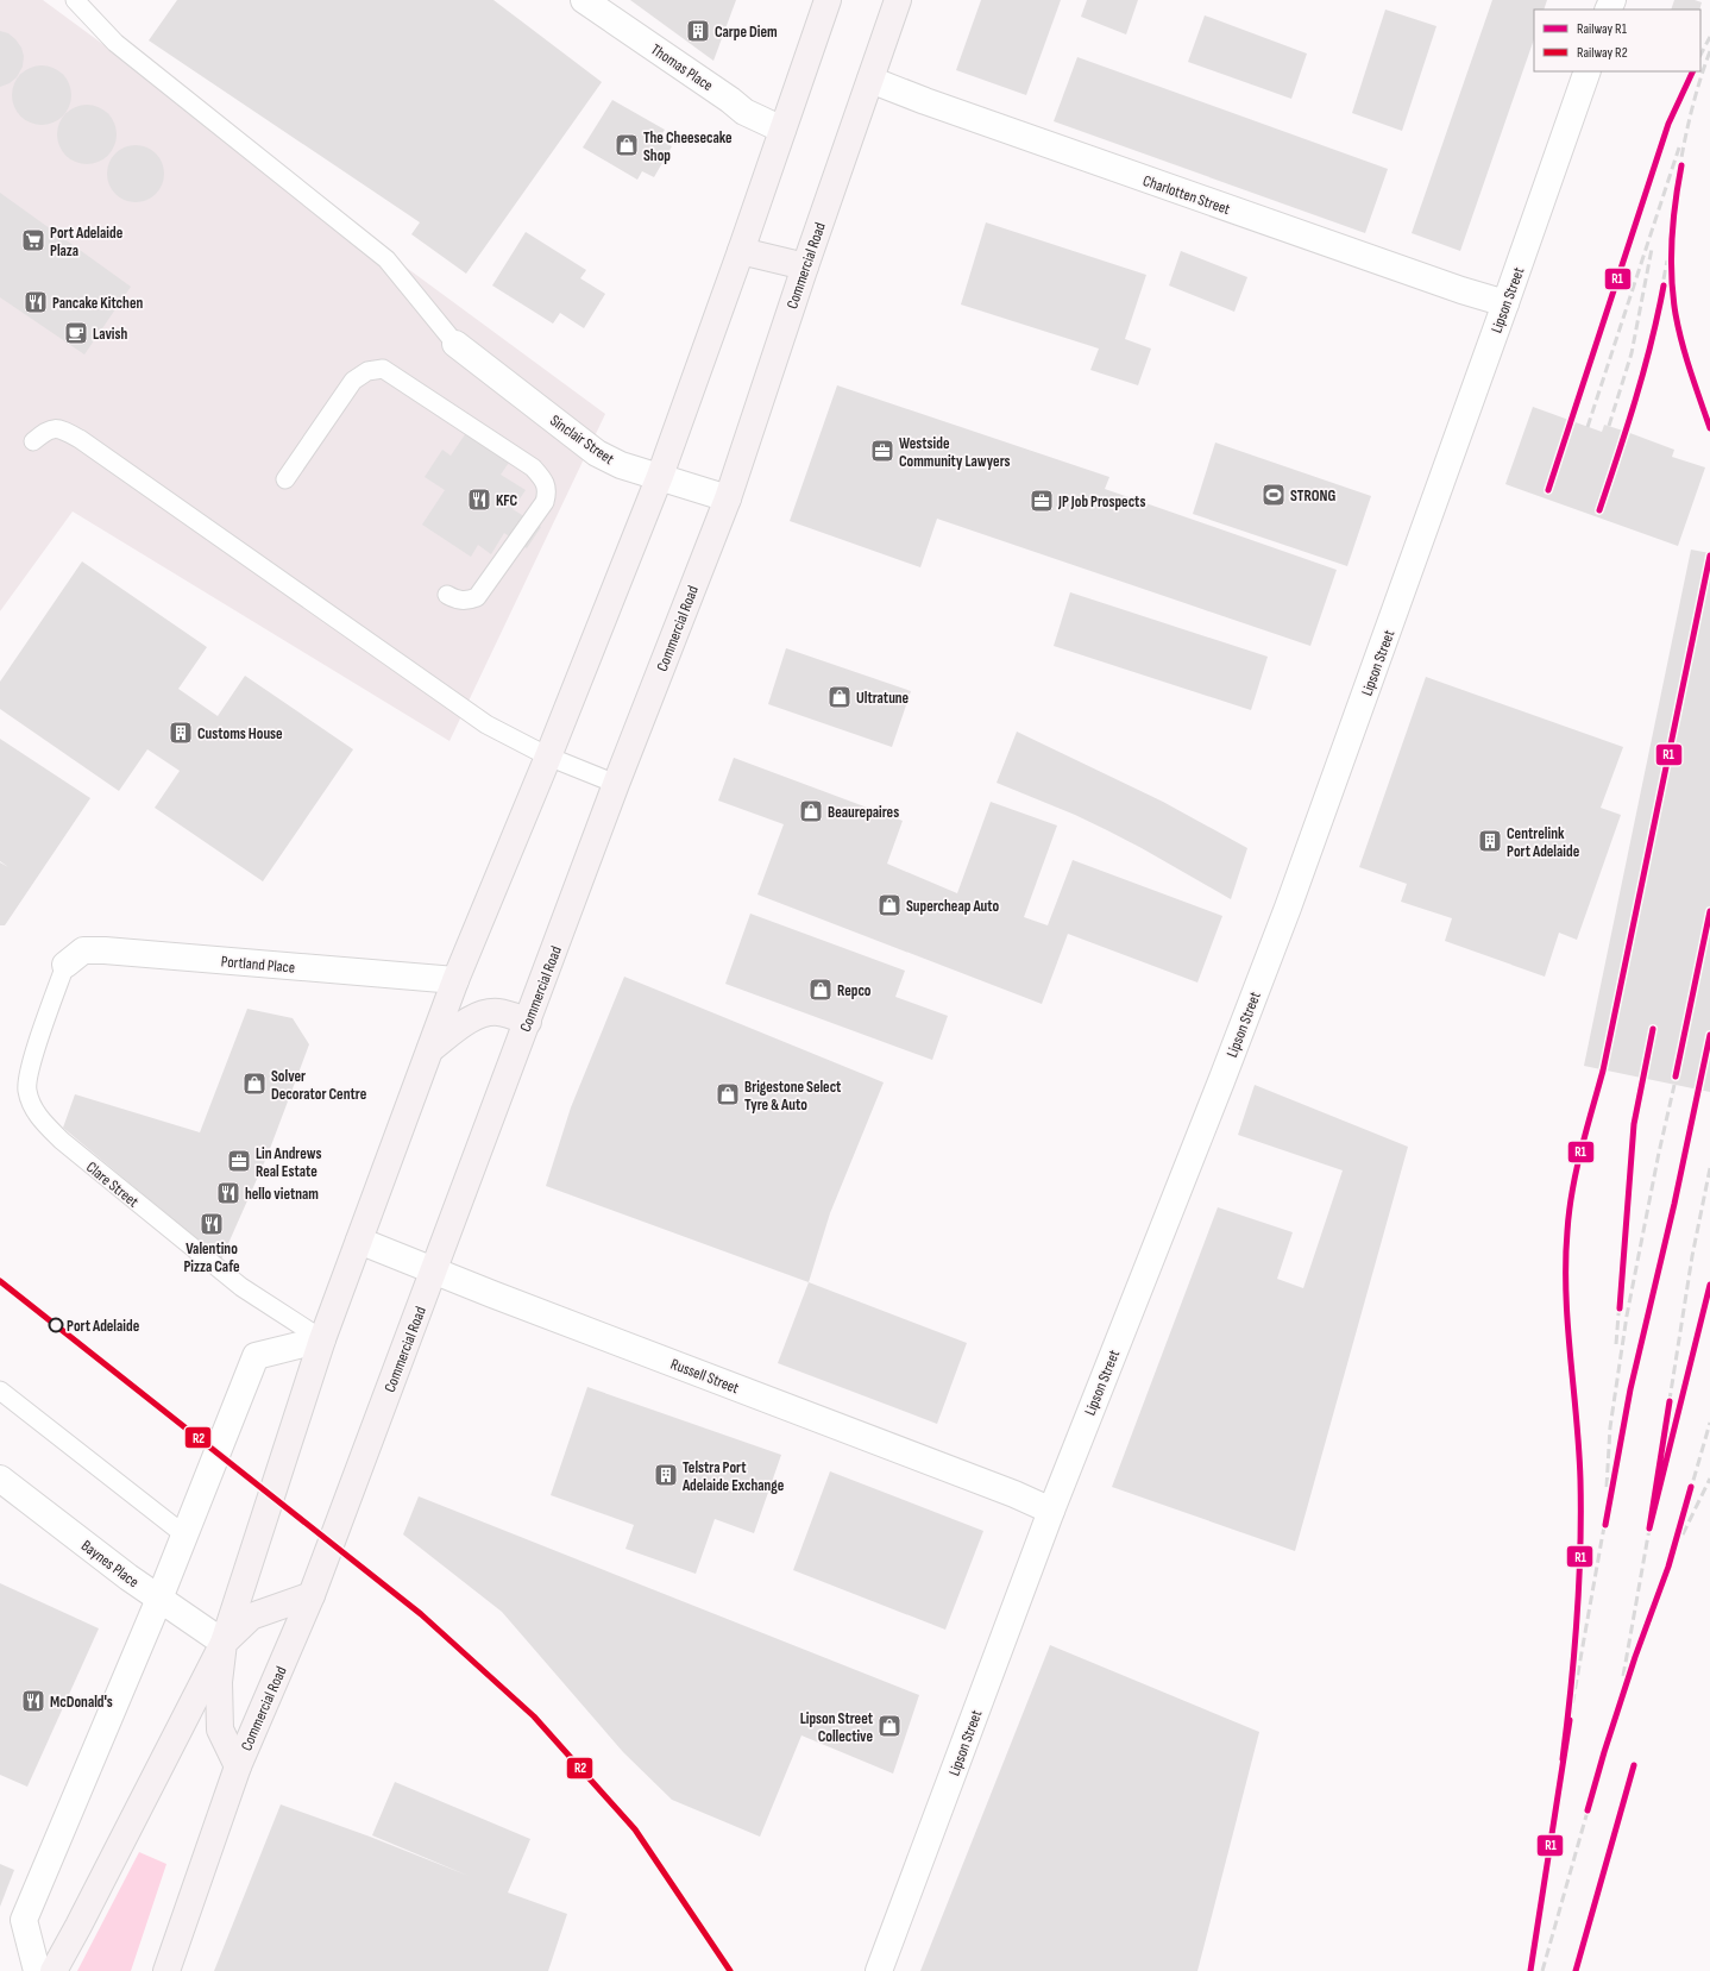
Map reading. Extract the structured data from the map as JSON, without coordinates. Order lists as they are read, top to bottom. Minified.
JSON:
{"streets":{"main road":["Commercial Road"],"street":["Thomas Place","Charlotten Street","Lipson Street","Sinclair Street","Portland Place","Russell Street","Baynes Place"],"lane":["Clare Street"]},"crossings":[["Charlotten Street","Commercial Road"],["Charlotten Street","Lipson Street"],["Commercial Road","Sinclair Street"],["Commercial Road","Russell Street"],["Lipson Street","Russell Street"],["Portland Place","Clare Street"]],"places":{"building":["Carpe Diem","Customs House","Centrelink Port Adelaide","Telstra Port Adelaide Exchange"],"shop":["The Cheesecake Shop","Ultratune","Beaurepaires","Supercheap Auto","Repco","Solver Decorator Centre","Brigestone Select Tyre & Auto","Lipson Street Collective"],"supermarket":["Port Adelaide Plaza"],"restaurant":["Pancake Kitchen","KFC","hello vietnam","Valentino Pizza Cafe","McDonald's"],"cafe":["Lavish"],"office":["Westside Community Lawyers","JP Job Prospects","Lin Andrews Real Estate"],"sports":["STRONG"],"other":["Port Adelaide"]},"lines":["rail line R1","rail line R2"],"legend":["Railway R1","Railway R2"]}
